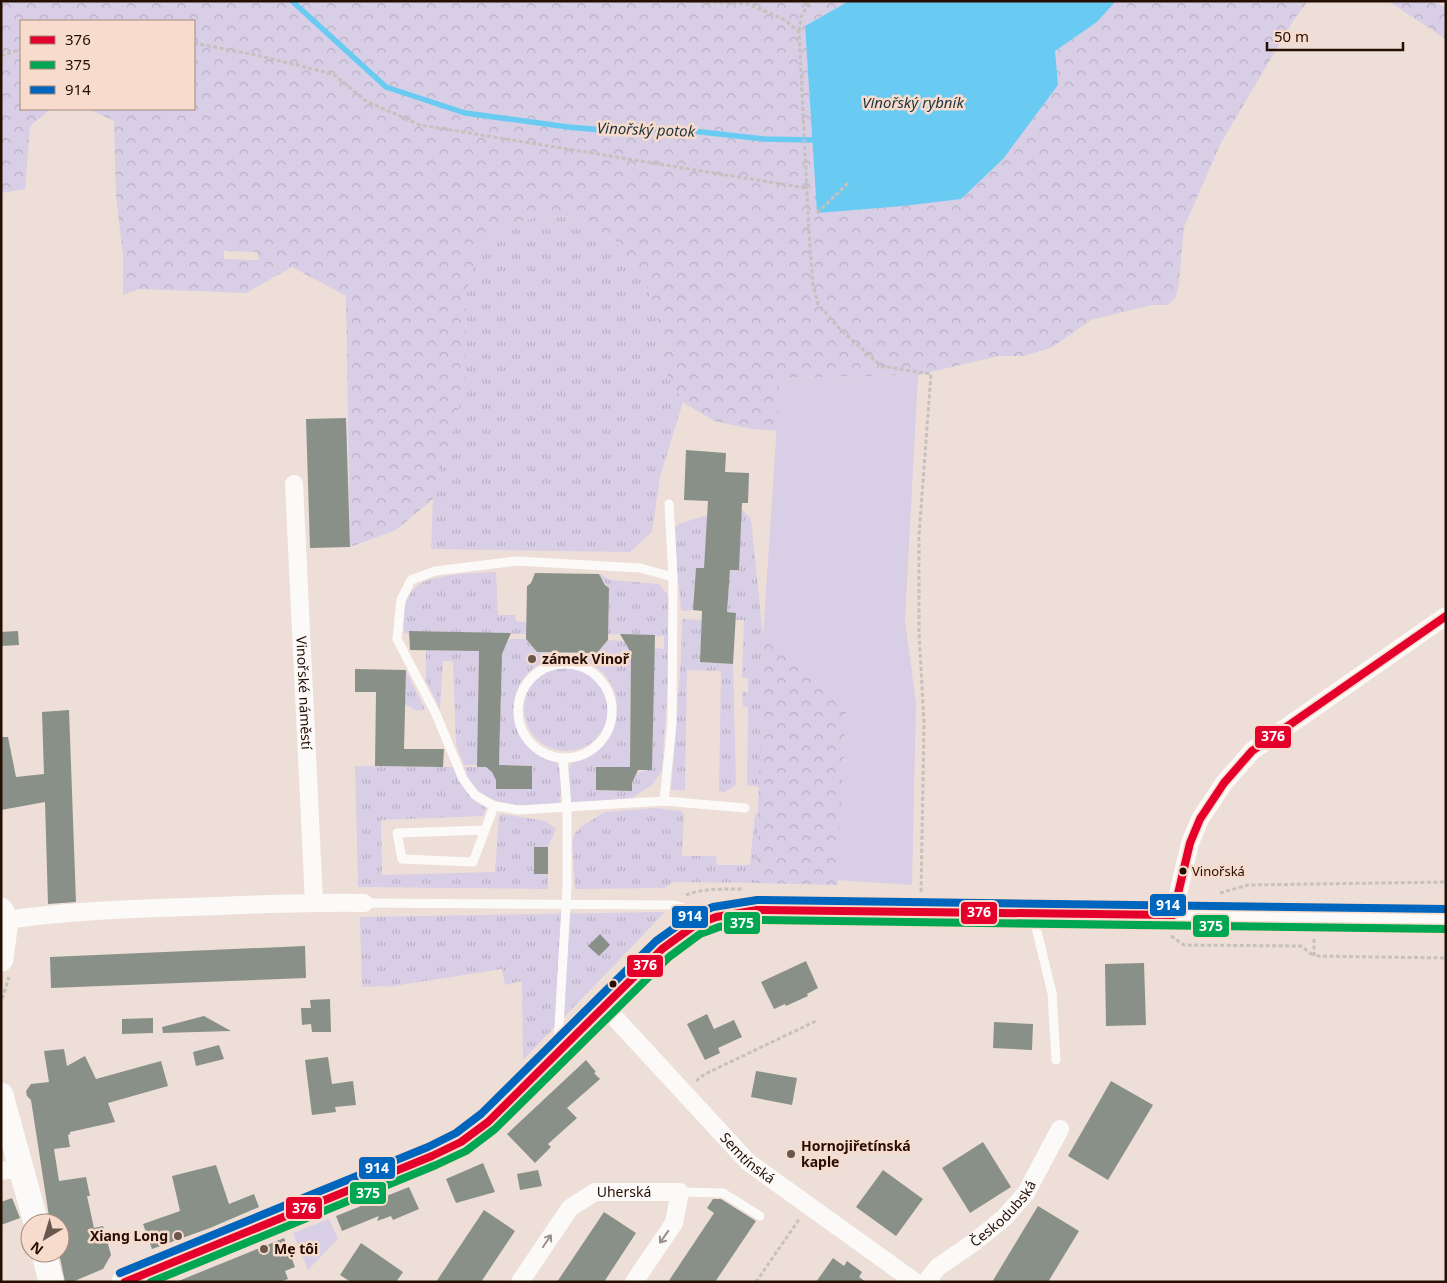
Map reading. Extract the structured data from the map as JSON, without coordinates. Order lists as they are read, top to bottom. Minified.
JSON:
{"streets":{"street":["Vinořské náměstí","Semtínská","Uherská","Českodubská"]},"one_way":["Uherská"],"water":["Vinořský rybník","Vinořský potok"],"places":["zámek Vinoř","Vinořská","Hornojiřetínská kaple","Xiang Long","Mẹ tôi"],"lines":["transit line 376","transit line 914","transit line 375"],"legend":["376","375","914"],"scale_bar":"50 m","north":"bottom left"}
